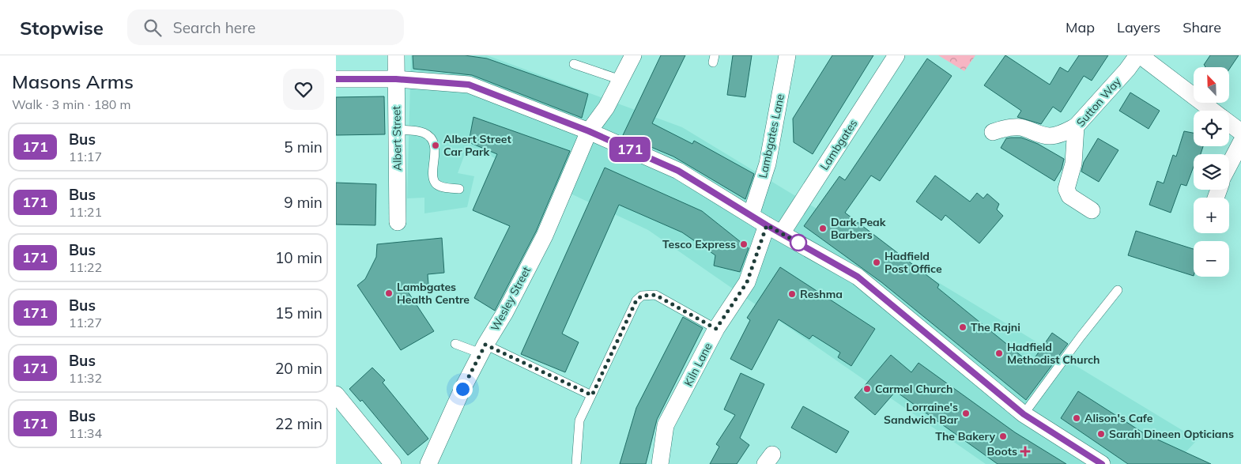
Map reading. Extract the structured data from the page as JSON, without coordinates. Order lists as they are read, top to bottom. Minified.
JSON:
{"streets":{"street":["Sutton Way","Lambgates Lane","Albert Street","Lambgates","Wesley Street","Kiln Lane"]},"places":{"other":["Albert Street Car Park","Dark Peak Barbers","Tesco Express","Hadfield Post Office","Lambgates Health Centre","Reshma","The Rajni","Hadfield Methodist Church","Carmel Church","Lorraine's Sandwich Bar","Alison's Cafe","Sarah Dineen Opticians","The Bakery"],"health":["Boots"]},"lines":["bus line 171"],"north":"top left","page":{"header":"Stopwise","search":"Search here","nav":["Map","Layers","Share"],"heading":["Masons Arms","Walk · 3 min · 180 m"],"on_map":"171","map_buttons":["+","−"],"list":[{"mark":"171","name":"Bus","note":"11:17","value":"5 min"},{"mark":"171","name":"Bus","note":"11:21","value":"9 min"},{"mark":"171","name":"Bus","note":"11:22","value":"10 min"},{"mark":"171","name":"Bus","note":"11:27","value":"15 min"},{"mark":"171","name":"Bus","note":"11:32","value":"20 min"},{"mark":"171","name":"Bus","note":"11:34","value":"22 min"}]}}
